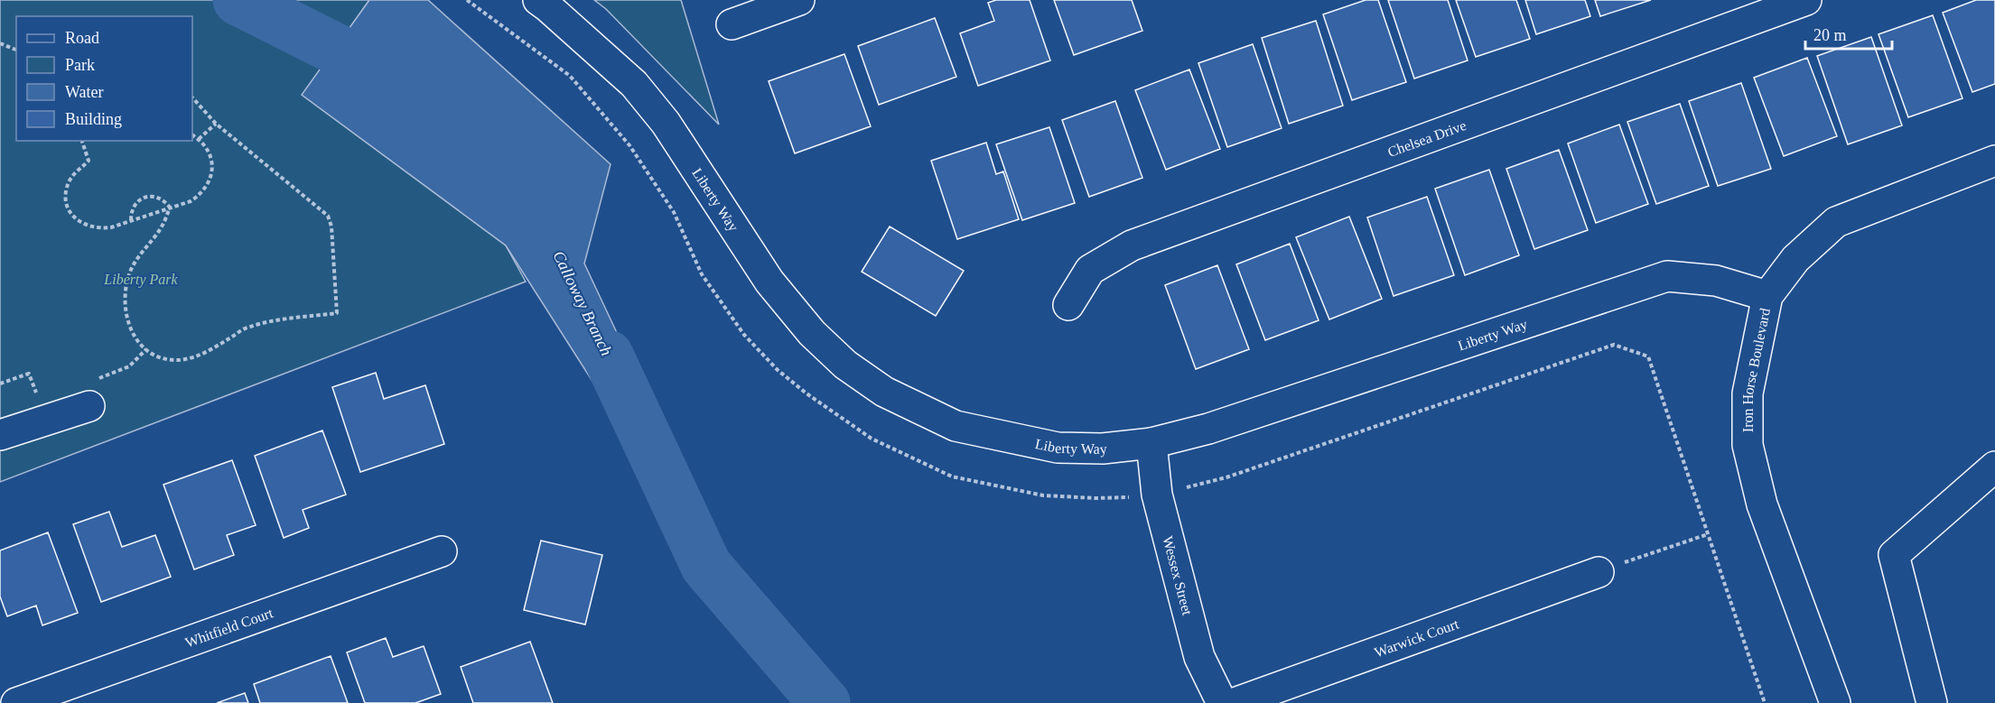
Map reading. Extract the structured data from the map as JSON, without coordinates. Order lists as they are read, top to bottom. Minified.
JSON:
{"streets":{"street":["Chelsea Drive","Liberty Way","Iron Horse Boulevard","Wessex Street","Whitfield Court","Warwick Court"]},"crossings":[["Liberty Way","Iron Horse Boulevard"],["Liberty Way","Wessex Street"]],"water":["Calloway Branch"],"parks":["Liberty Park"],"legend":["Road","Park","Water","Building"],"scale_bar":"20 m"}
